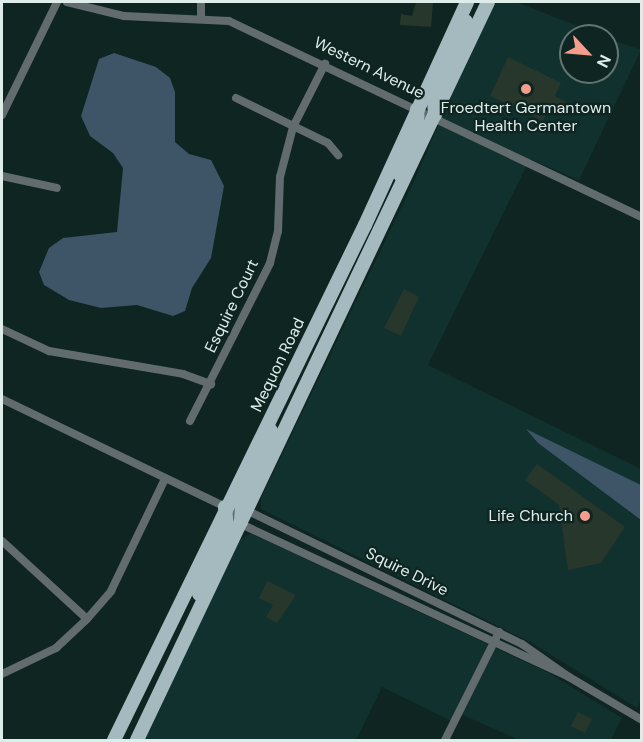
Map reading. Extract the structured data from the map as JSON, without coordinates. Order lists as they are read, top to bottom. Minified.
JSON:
{"streets":{"main road":["Mequon Road"],"street":["Western Avenue","Esquire Court","Squire Drive"]},"crossings":[["Western Avenue","Esquire Court"],["Western Avenue","Mequon Road"],["Mequon Road","Squire Drive"]],"places":["Froedtert Germantown Health Center","Life Church"],"north":"bottom right"}
